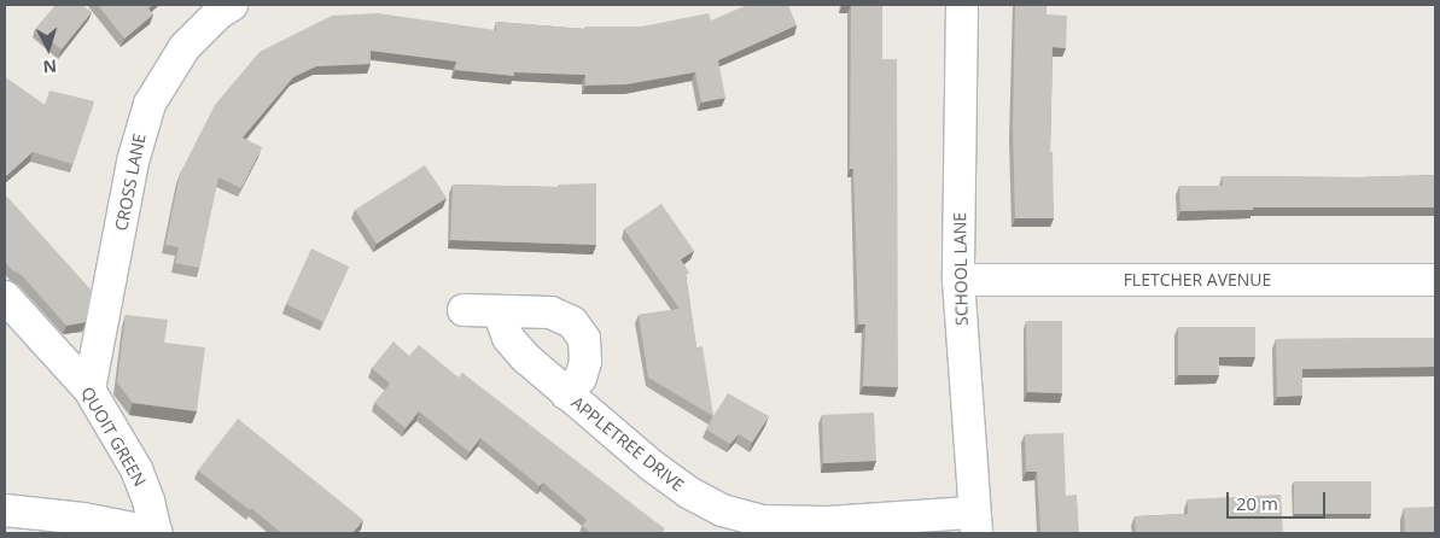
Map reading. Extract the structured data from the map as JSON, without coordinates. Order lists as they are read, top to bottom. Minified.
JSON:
{"streets":{"street":["CROSS LANE","SCHOOL LANE","FLETCHER AVENUE","QUOIT GREEN","APPLETREE DRIVE"]},"crossings":[["CROSS LANE","QUOIT GREEN"],["SCHOOL LANE","FLETCHER AVENUE"],["SCHOOL LANE","APPLETREE DRIVE"]],"scale_bar":"20 m","north":"bottom"}
